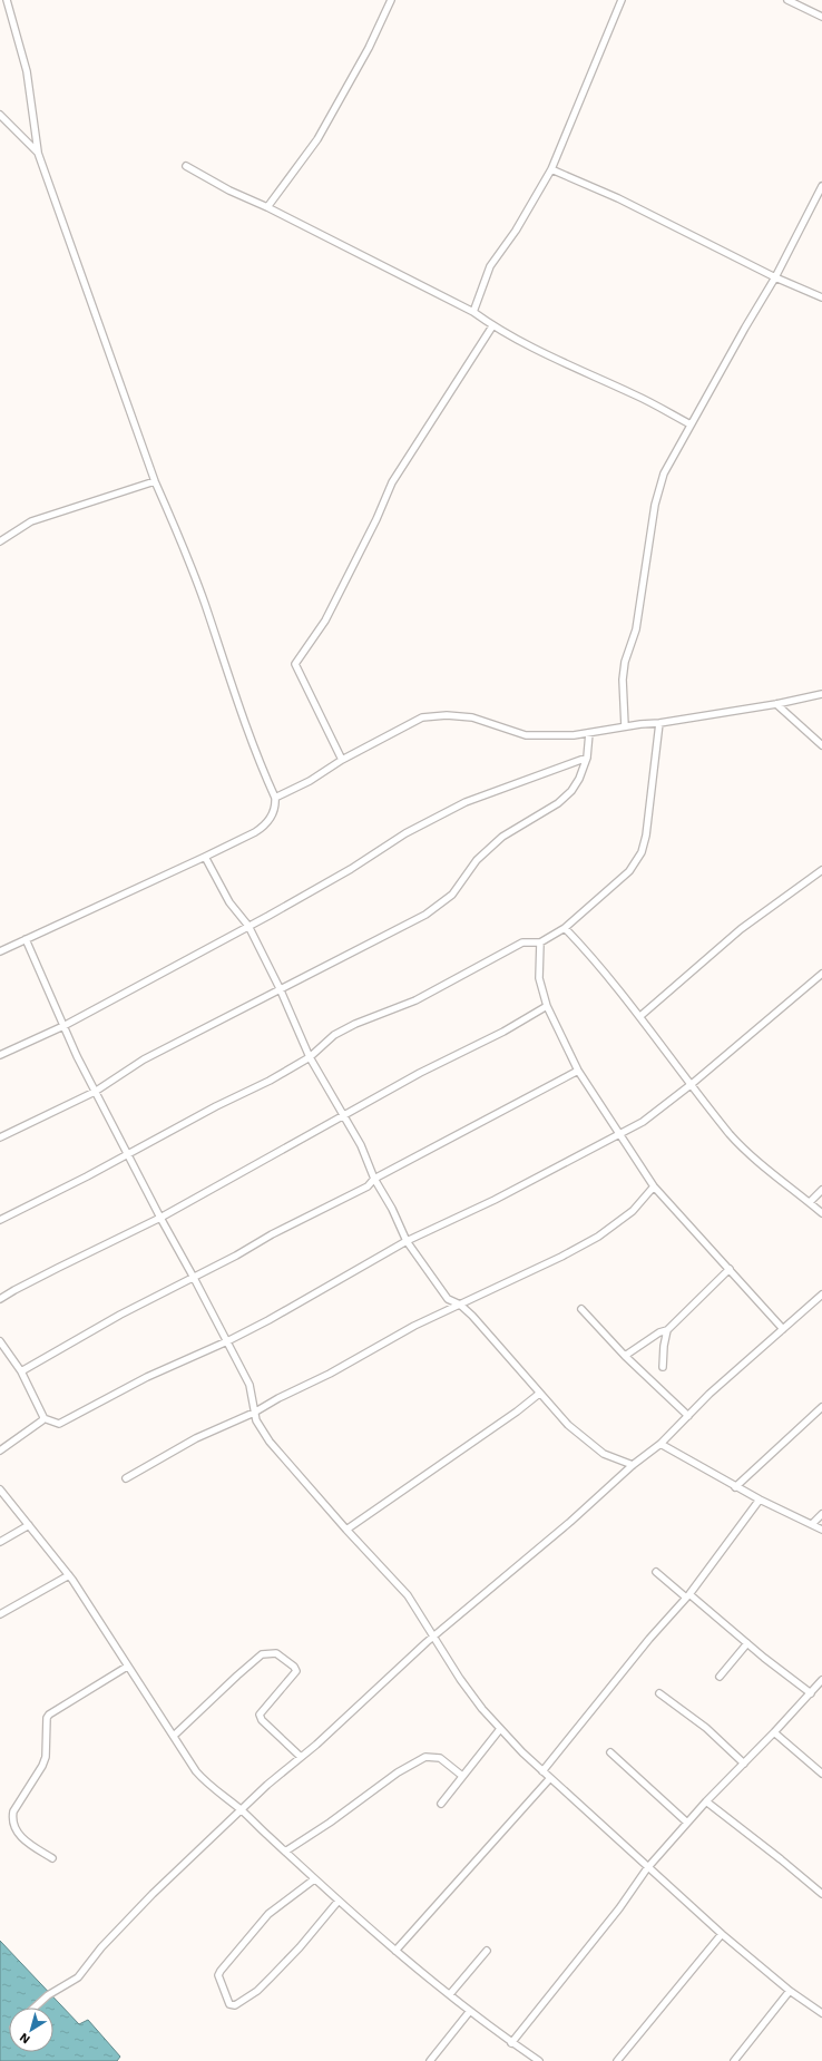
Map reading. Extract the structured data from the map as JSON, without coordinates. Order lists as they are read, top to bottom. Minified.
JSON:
{"north":"bottom left"}
